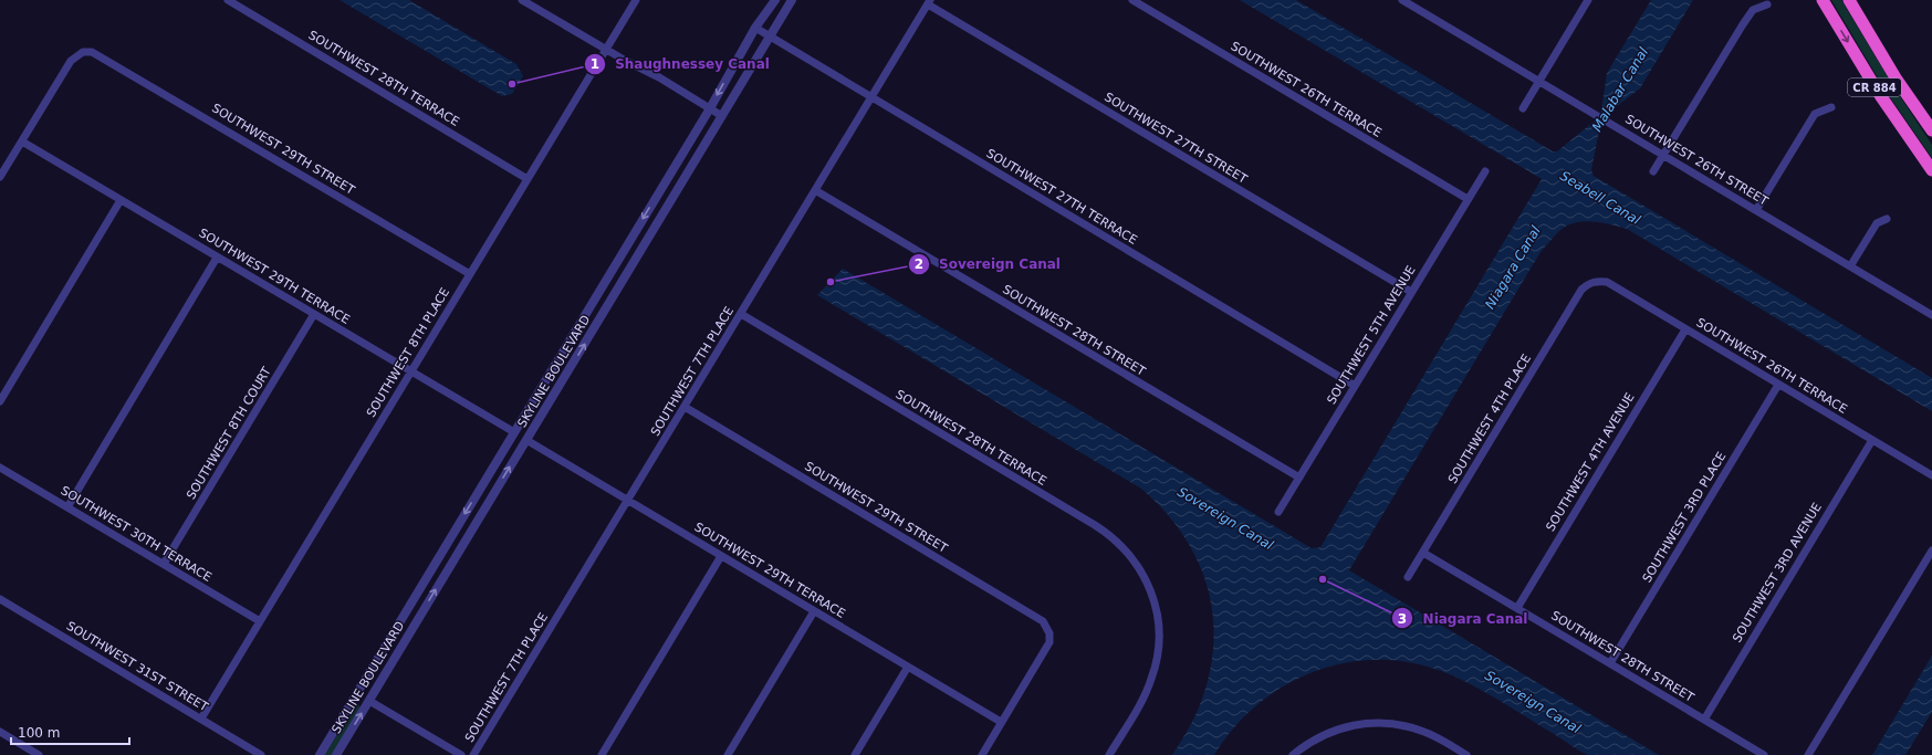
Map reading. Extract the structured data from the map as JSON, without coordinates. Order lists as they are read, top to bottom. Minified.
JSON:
{"streets":{"highway":["CR 884"],"street":["SOUTHWEST 28TH TERRACE","SOUTHWEST 26TH TERRACE","SOUTHWEST 27TH STREET","SOUTHWEST 29TH STREET","SOUTHWEST 26TH STREET","SOUTHWEST 27TH TERRACE","SOUTHWEST 29TH TERRACE","SOUTHWEST 28TH STREET","SOUTHWEST 5TH AVENUE","SOUTHWEST 8TH PLACE","SKYLINE BOULEVARD","SOUTHWEST 7TH PLACE","SOUTHWEST 4TH PLACE","SOUTHWEST 8TH COURT","SOUTHWEST 4TH AVENUE","SOUTHWEST 3RD PLACE","SOUTHWEST 30TH TERRACE","SOUTHWEST 3RD AVENUE","SOUTHWEST 31ST STREET"]},"crossings":[["SOUTHWEST 28TH TERRACE","SOUTHWEST 8TH PLACE"],["SOUTHWEST 28TH TERRACE","SOUTHWEST 7TH PLACE"],["SOUTHWEST 26TH TERRACE","SOUTHWEST 5TH AVENUE"],["SOUTHWEST 26TH TERRACE","SOUTHWEST 4TH PLACE"],["SOUTHWEST 26TH TERRACE","SOUTHWEST 4TH AVENUE"],["SOUTHWEST 26TH TERRACE","SOUTHWEST 3RD PLACE"],["SOUTHWEST 26TH TERRACE","SOUTHWEST 3RD AVENUE"],["SOUTHWEST 27TH STREET","SOUTHWEST 5TH AVENUE"],["SOUTHWEST 27TH STREET","SOUTHWEST 7TH PLACE"],["SOUTHWEST 29TH STREET","SOUTHWEST 29TH TERRACE"],["SOUTHWEST 29TH STREET","SOUTHWEST 8TH PLACE"],["SOUTHWEST 29TH STREET","SOUTHWEST 7TH PLACE"],["SOUTHWEST 27TH TERRACE","SOUTHWEST 5TH AVENUE"],["SOUTHWEST 27TH TERRACE","SKYLINE BOULEVARD"],["SOUTHWEST 27TH TERRACE","SOUTHWEST 7TH PLACE"],["SOUTHWEST 29TH TERRACE","SOUTHWEST 8TH PLACE"],["SOUTHWEST 29TH TERRACE","SKYLINE BOULEVARD"],["SOUTHWEST 29TH TERRACE","SOUTHWEST 7TH PLACE"],["SOUTHWEST 29TH TERRACE","SOUTHWEST 8TH COURT"],["SOUTHWEST 28TH STREET","SOUTHWEST 5TH AVENUE"],["SOUTHWEST 28TH STREET","SOUTHWEST 7TH PLACE"],["SOUTHWEST 28TH STREET","SOUTHWEST 4TH PLACE"],["SOUTHWEST 28TH STREET","SOUTHWEST 4TH AVENUE"],["SOUTHWEST 28TH STREET","SOUTHWEST 3RD PLACE"],["SOUTHWEST 28TH STREET","SOUTHWEST 3RD AVENUE"],["SOUTHWEST 8TH PLACE","SOUTHWEST 30TH TERRACE"],["SOUTHWEST 8TH PLACE","SOUTHWEST 31ST STREET"],["SOUTHWEST 8TH COURT","SOUTHWEST 30TH TERRACE"]],"water":["Malabar Canal","Seabell Canal","Niagara Canal","Sovereign Canal"],"places":["Shaughnessey Canal","Sovereign Canal","Niagara Canal"],"scale_bar":"100 m"}
